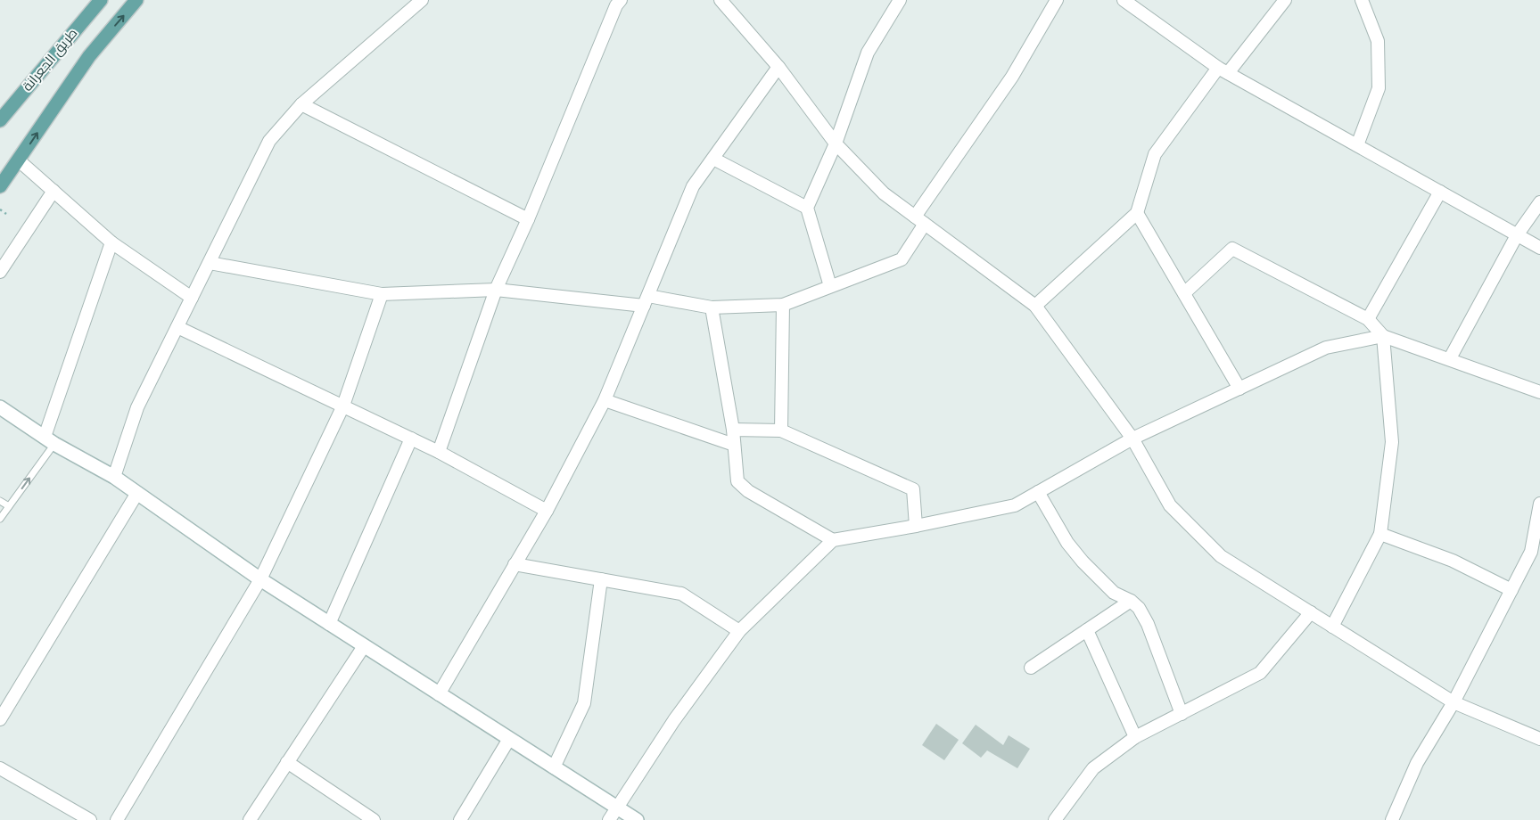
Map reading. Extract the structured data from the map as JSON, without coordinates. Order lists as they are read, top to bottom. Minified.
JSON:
{"streets":{"main road":["طريق الجعرانة"]}}
